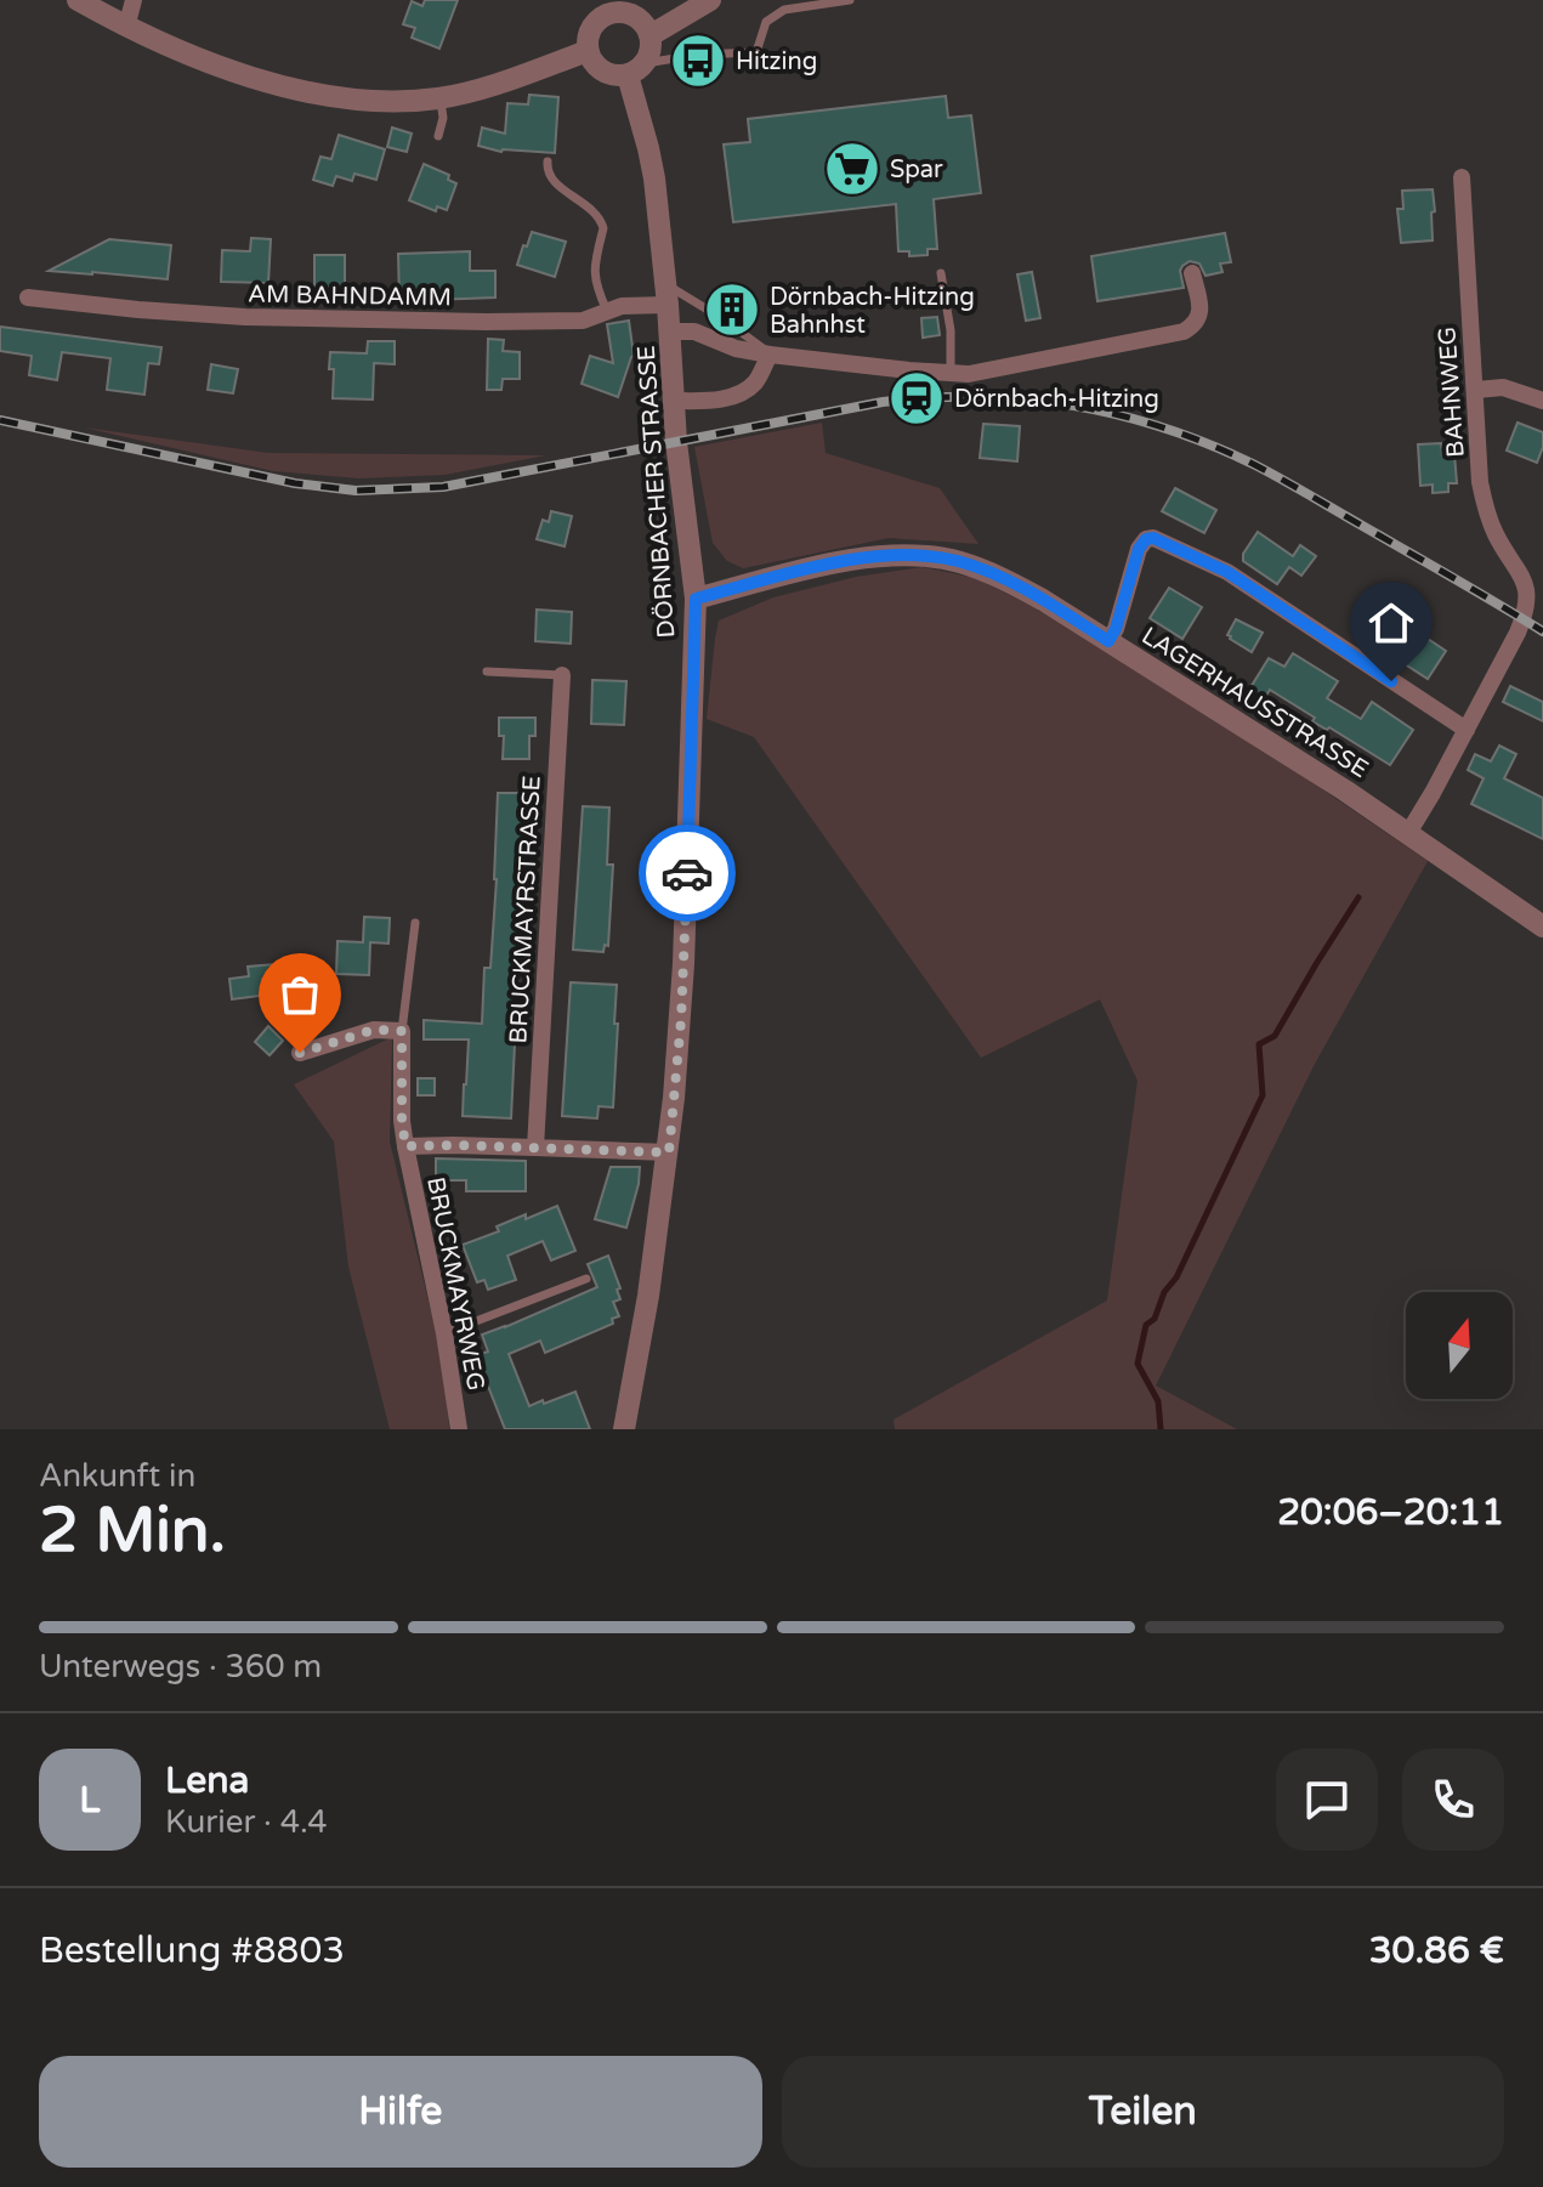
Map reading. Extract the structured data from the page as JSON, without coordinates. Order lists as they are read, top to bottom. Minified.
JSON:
{"streets":{"street":["AM BAHNDAMM","BAHNWEG","DÖRNBACHER STRASSE","LAGERHAUSSTRASSE","BRUCKMAYRSTRASSE","BRUCKMAYRWEG"]},"crossings":[["AM BAHNDAMM","DÖRNBACHER STRASSE"],["BAHNWEG","LAGERHAUSSTRASSE"],["DÖRNBACHER STRASSE","LAGERHAUSSTRASSE"]],"places":{"bus stop":["Hitzing"],"supermarket":["Spar"],"building":["Dörnbach-Hitzing Bahnhst"],"station":["Dörnbach-Hitzing"]},"north":"top","page":{"heading":["2 Min.","Ankunft in","20:06–20:11"],"panel":["Lena","Kurier · 4.4","Bestellung #8803","30.86 €"],"bar":"Unterwegs · 360 m","round":"L","buttons":["Hilfe","Teilen"]}}
